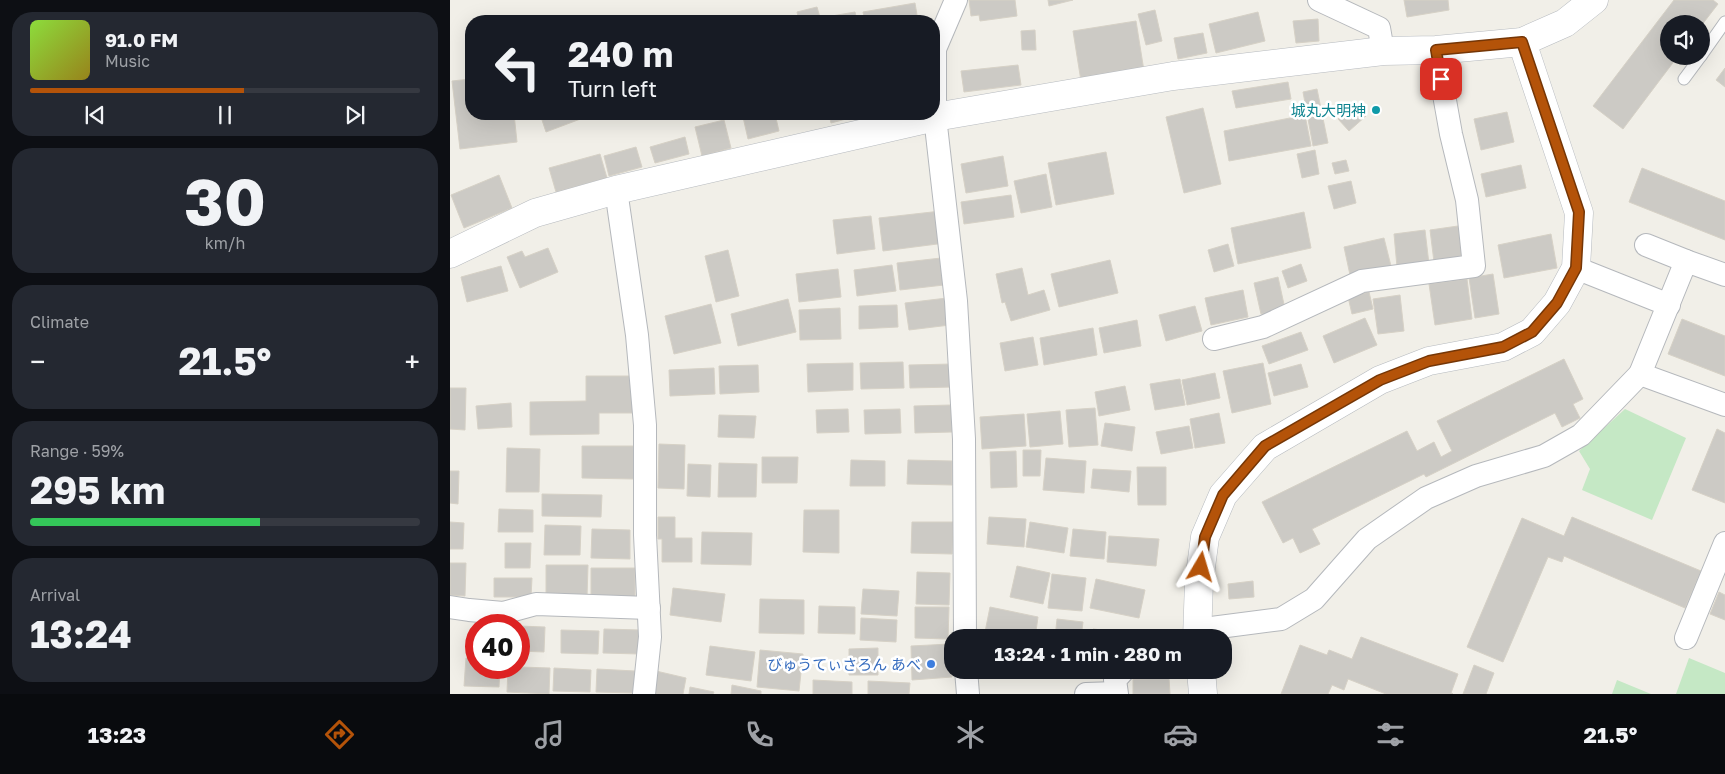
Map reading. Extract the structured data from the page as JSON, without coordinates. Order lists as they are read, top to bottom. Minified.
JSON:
{"places":["城丸大明神","びゅうてぃさろん あべ"],"page":{"turn":["240 m","Turn left"],"song":["91.0 FM","Music"],"tile":[["30","km/h"],"Climate",["Range · 59%","295 km"],["Arrival","13:24"]],"heat":["−","21.5°","+"],"limit":"40","trip":"13:24 · 1 min · 280 m","tabs":["13:23","21.5°"]}}
